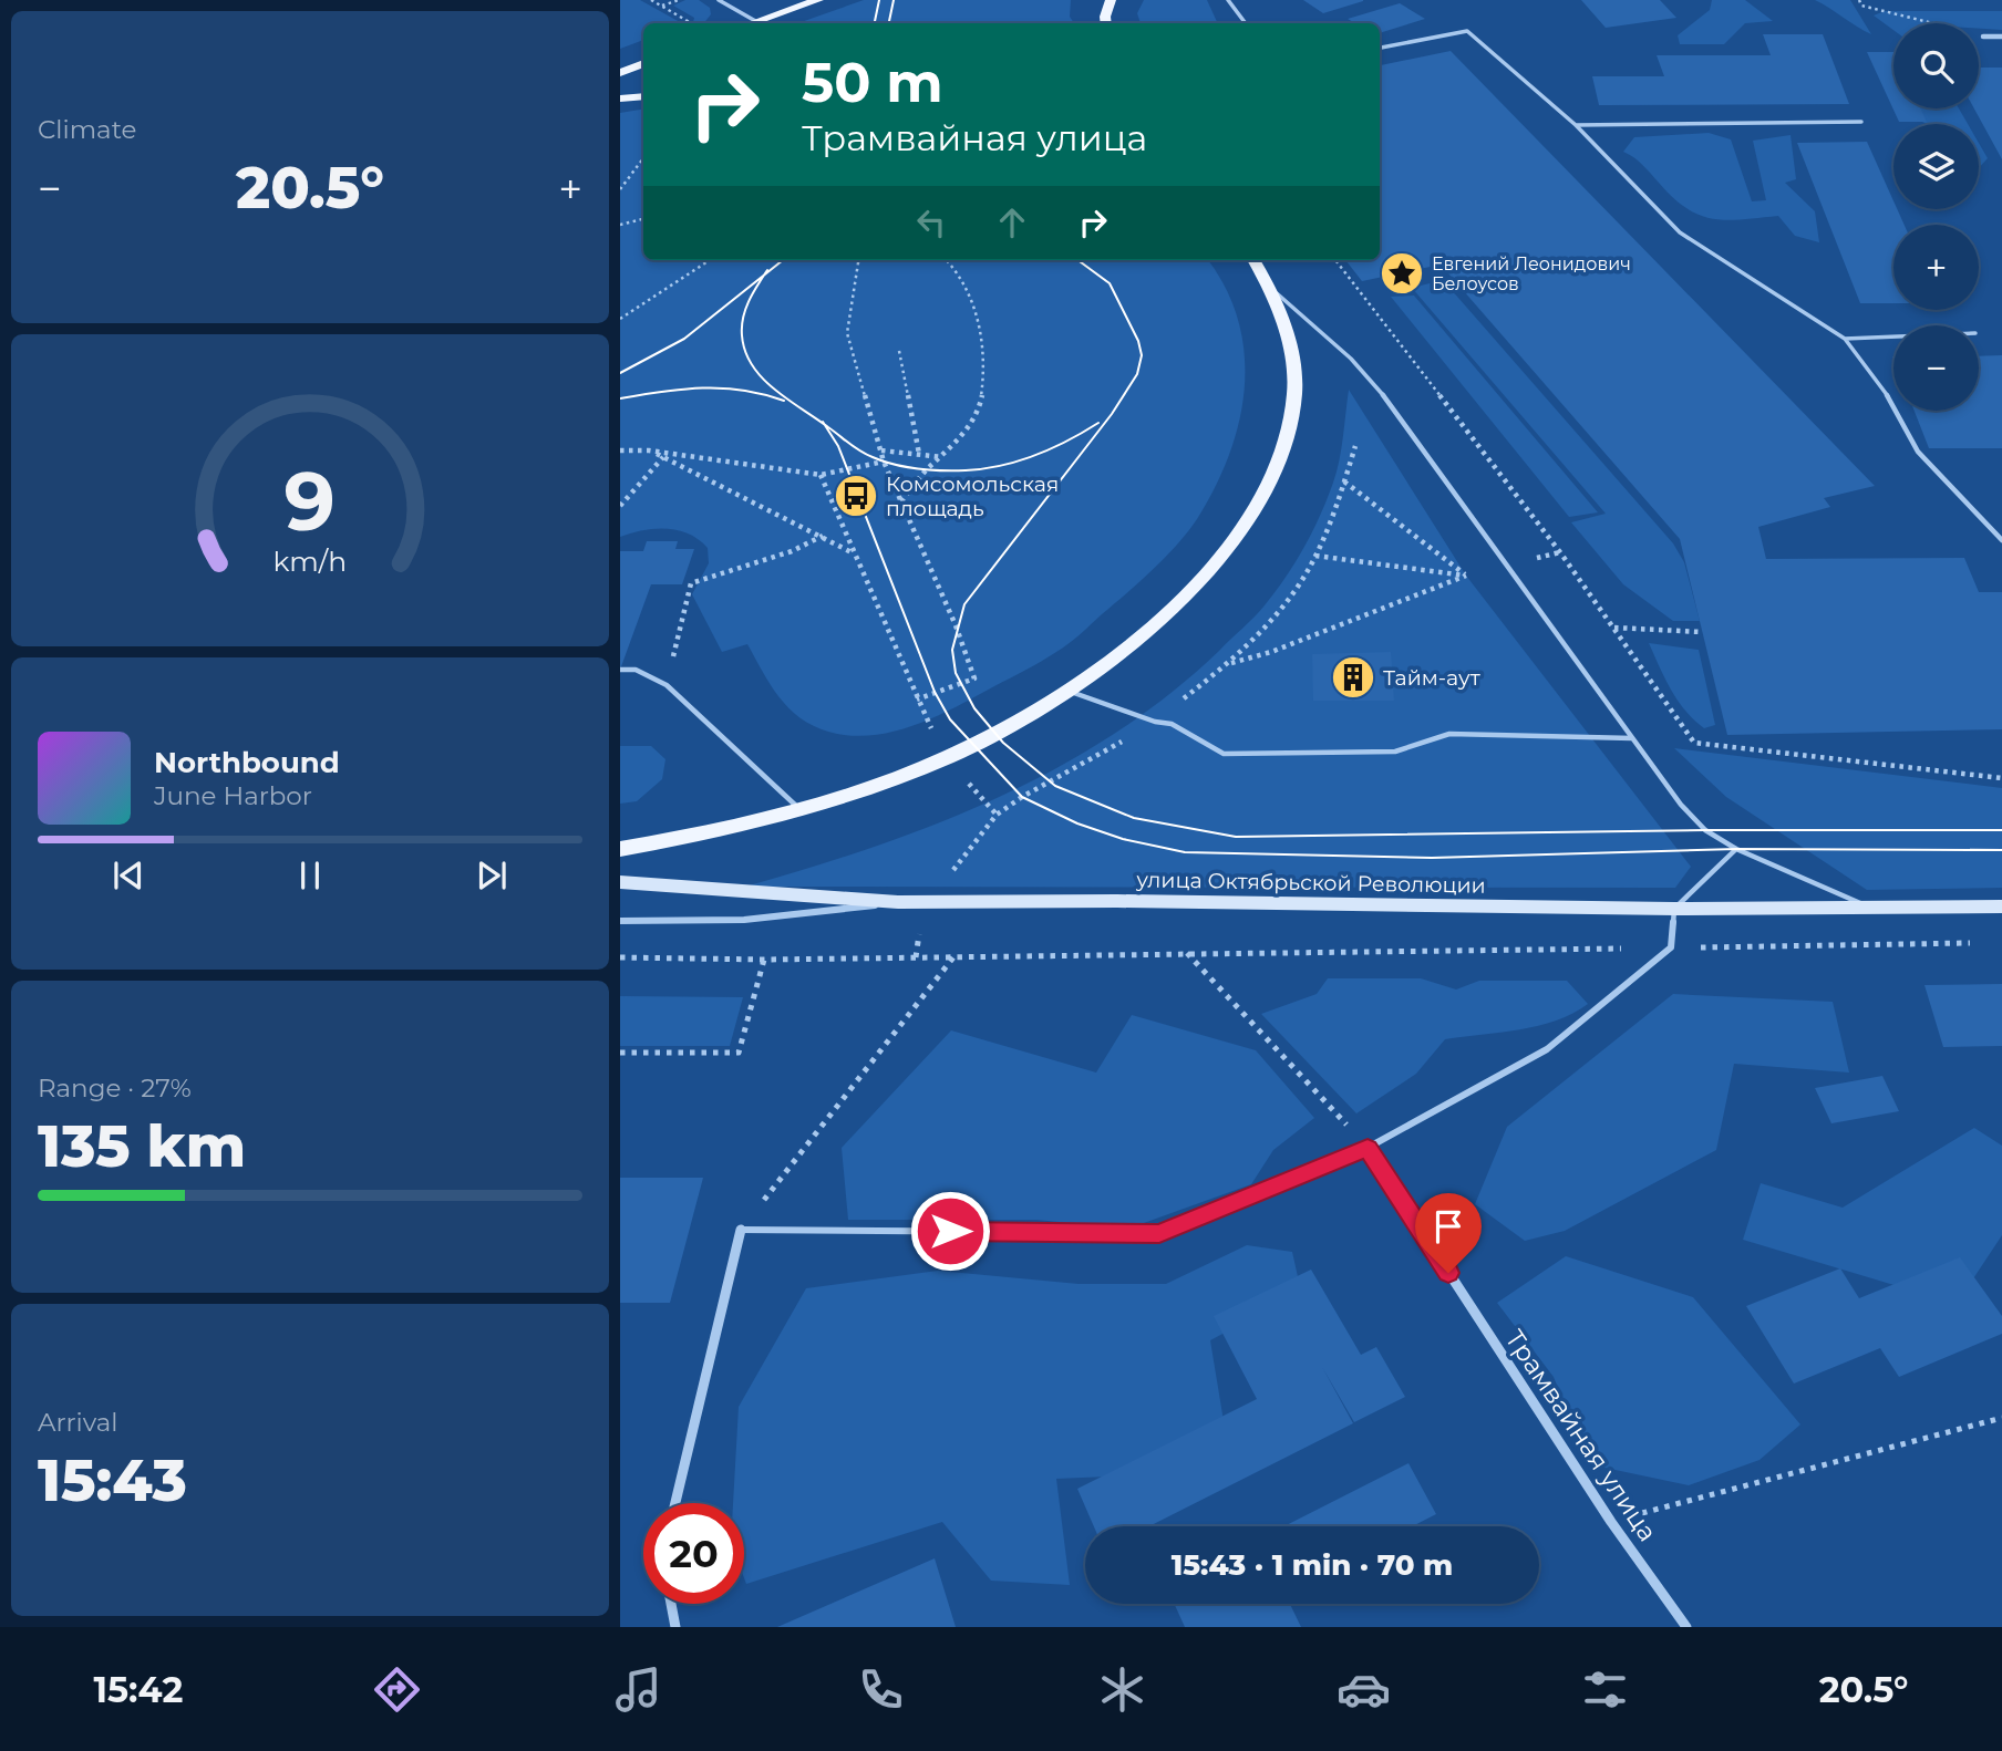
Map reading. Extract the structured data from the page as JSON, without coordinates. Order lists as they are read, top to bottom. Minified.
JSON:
{"streets":{"street":["улица Октябрьской Революции","Трамвайная улица"]},"places":{"place":["Евгений Леонидович Белоусов"],"bus stop":["Комсомольская площадь"],"building":["Тайм-аут"]},"page":{"tile":["Climate",["Range · 27%","135 km"],["Arrival","15:43"]],"map_buttons":["+","−"],"turn":["50 m","Трамвайная улица"],"heat":["−","20.5°","+"],"song":["Northbound","June Harbor"],"limit":"20","trip":"15:43 · 1 min · 70 m","tabs":["15:42","20.5°"],"gauge":["9","km/h"]}}
